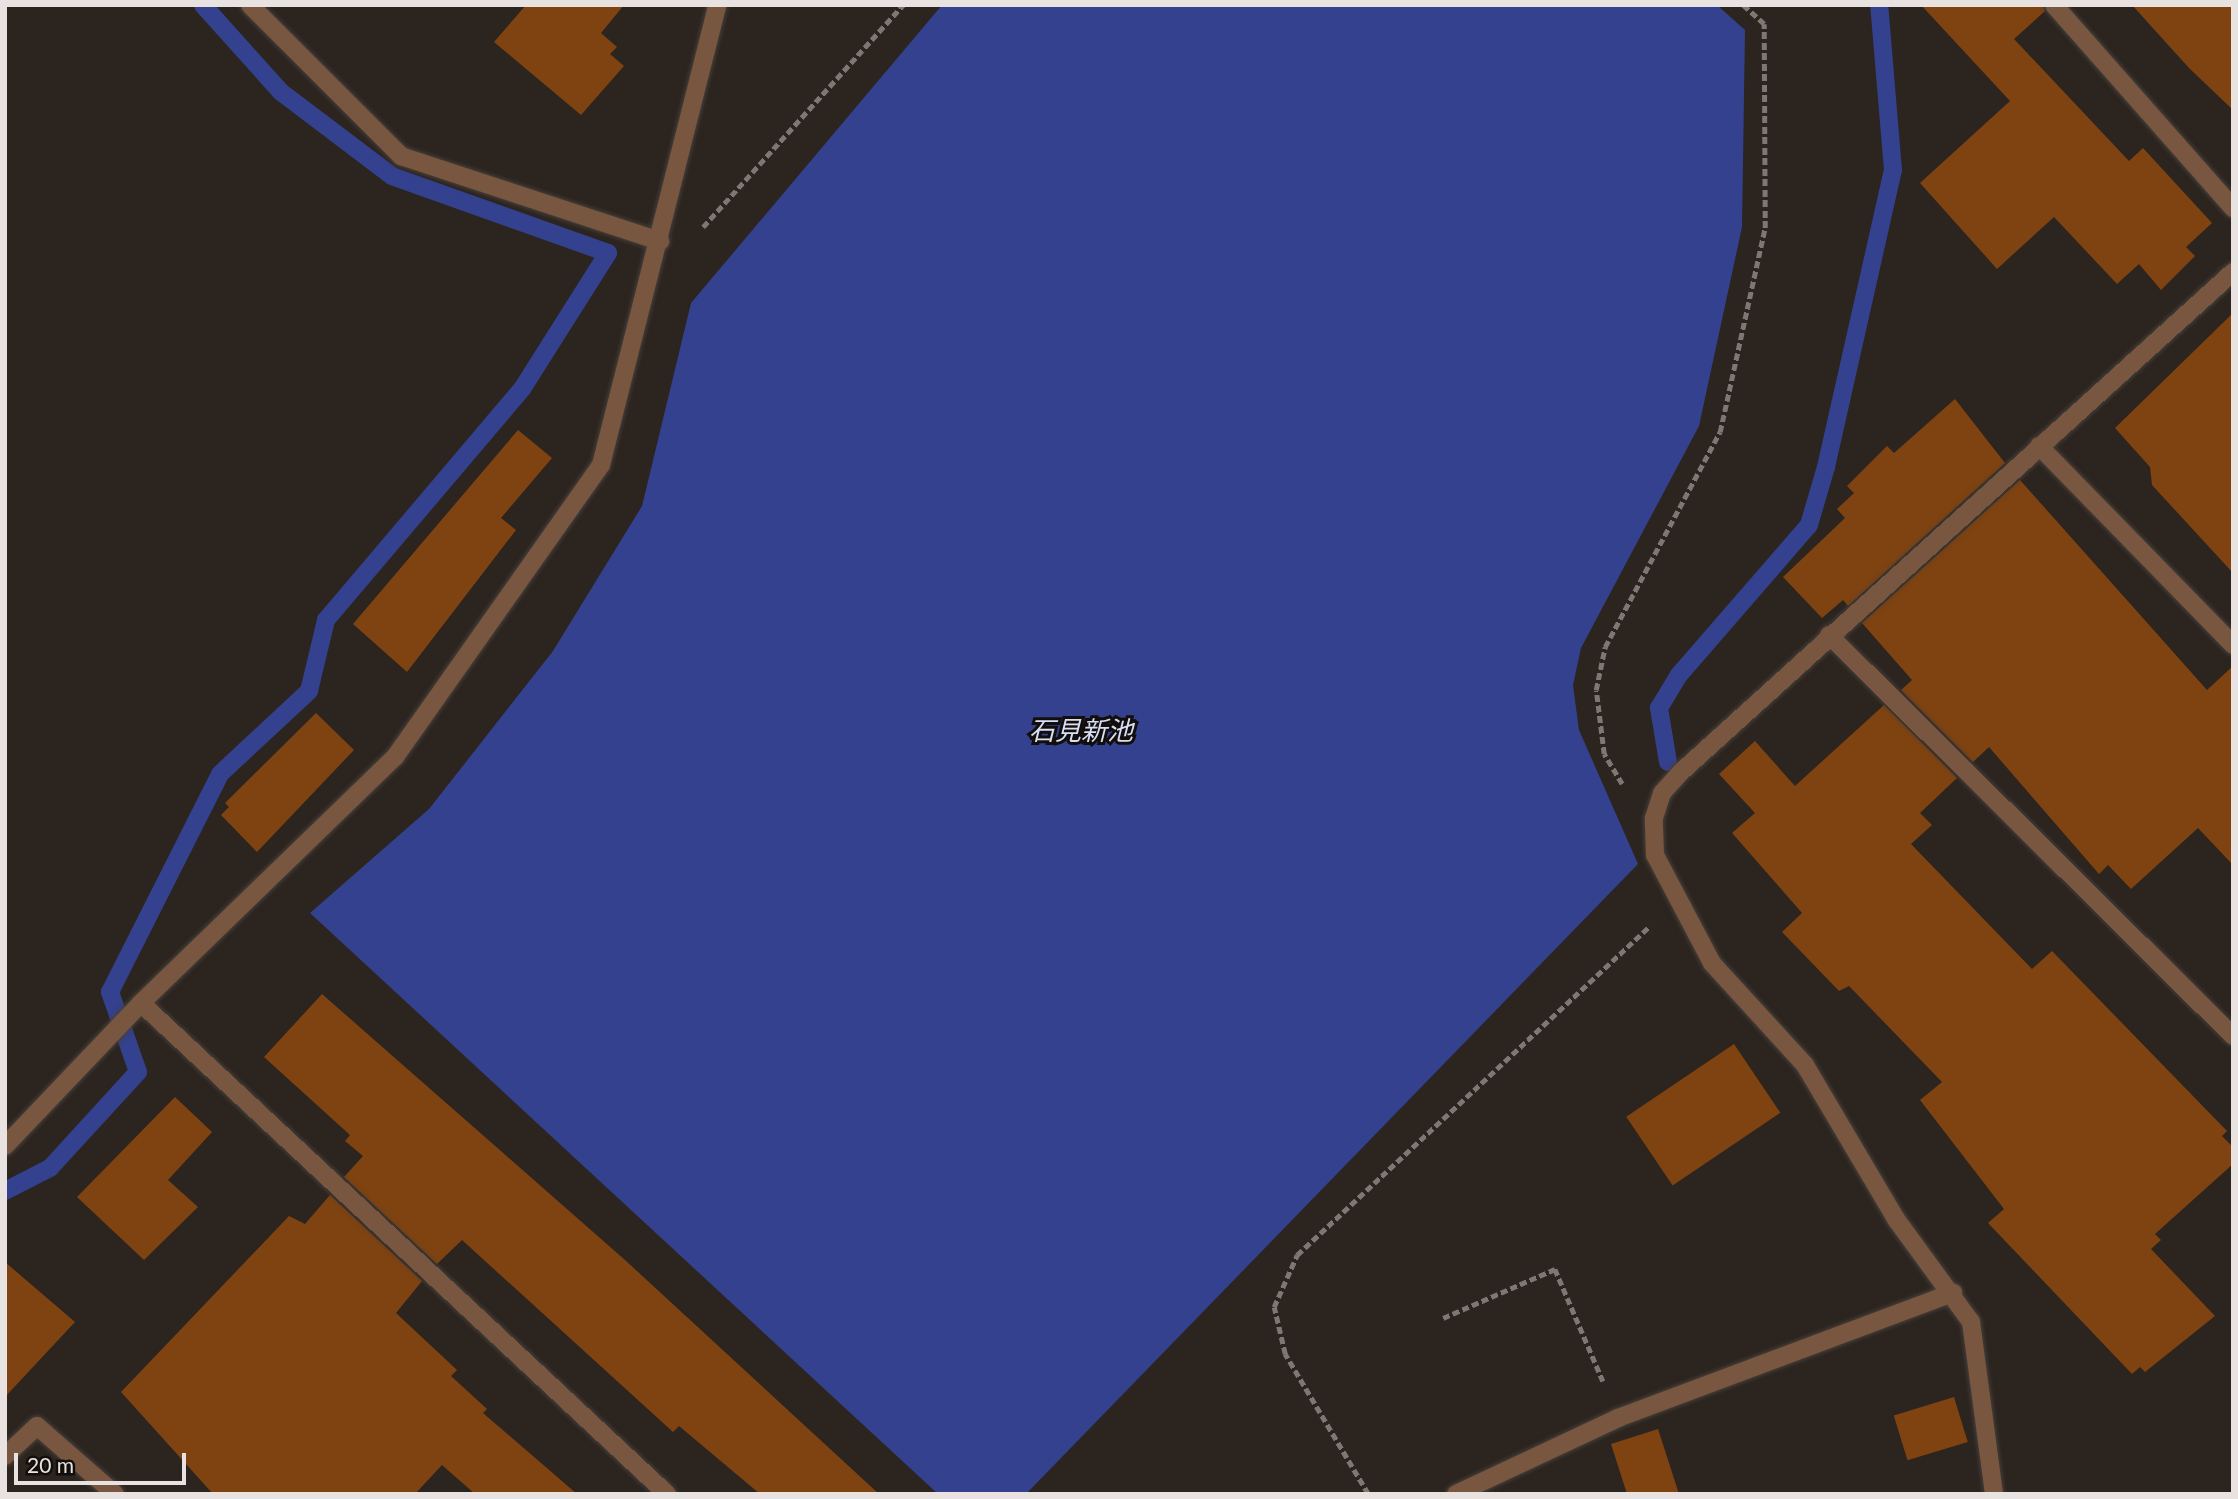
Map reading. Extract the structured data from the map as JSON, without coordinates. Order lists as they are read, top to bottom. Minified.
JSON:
{"water":["石見新池"],"scale_bar":"20 m"}
